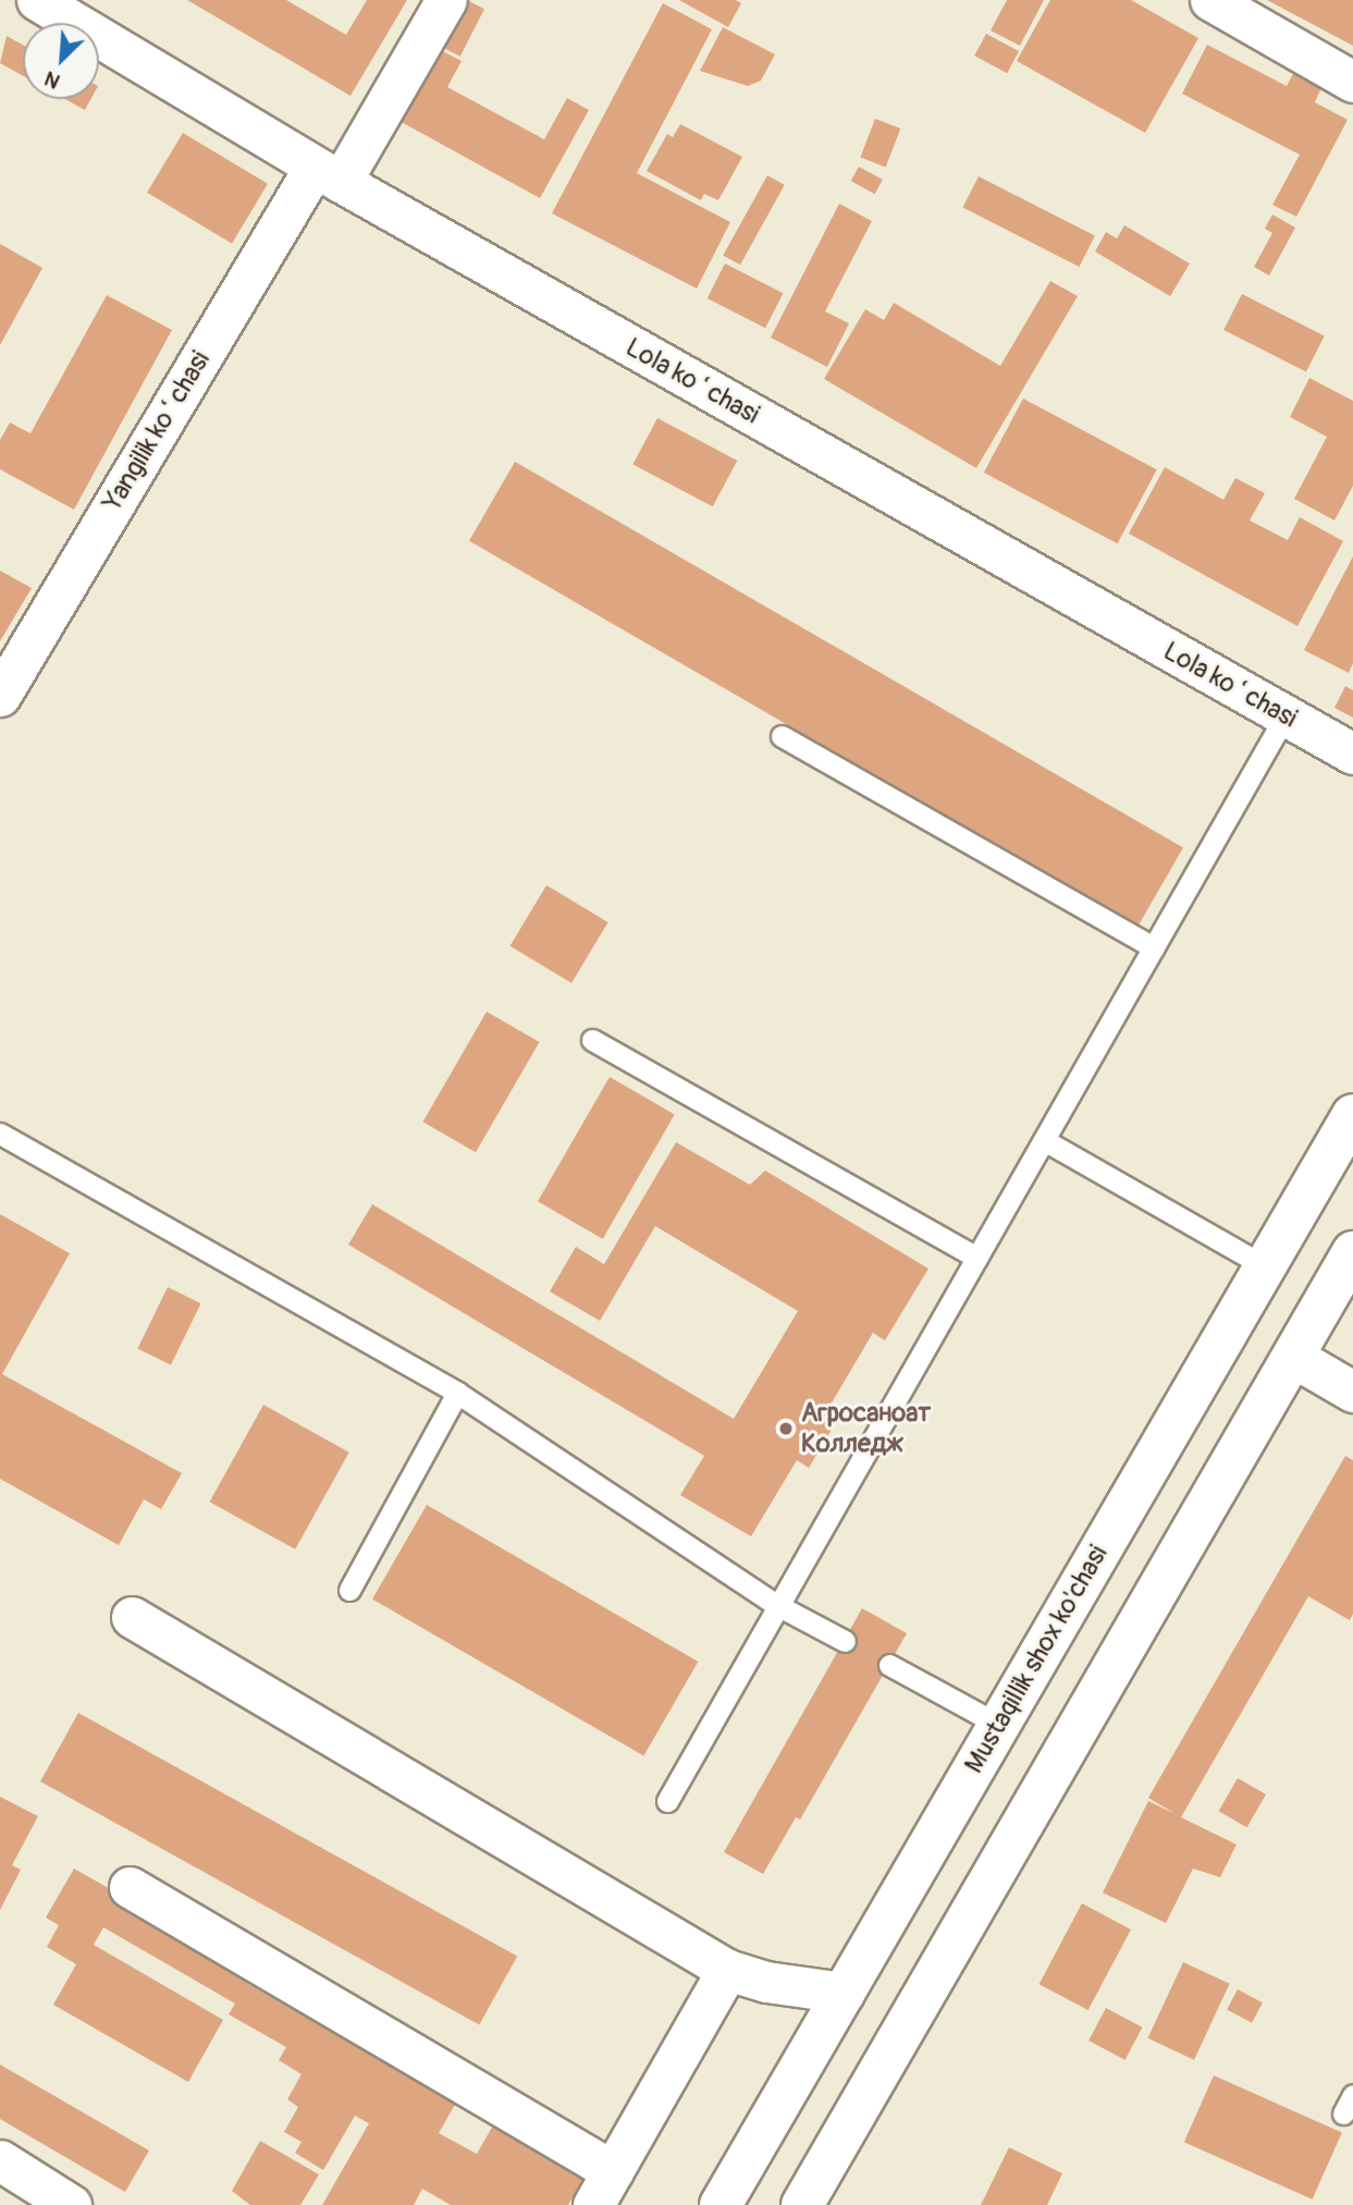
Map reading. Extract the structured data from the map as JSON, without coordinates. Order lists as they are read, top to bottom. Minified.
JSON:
{"streets":{"main road":["Mustaqillik shox ko'chasi"],"street":["Lola koʻchasi","Yangilik koʻchasi"]},"crossings":[["Lola koʻchasi","Yangilik koʻchasi"]],"places":["Агросаноат Колледж"],"north":"bottom left"}
